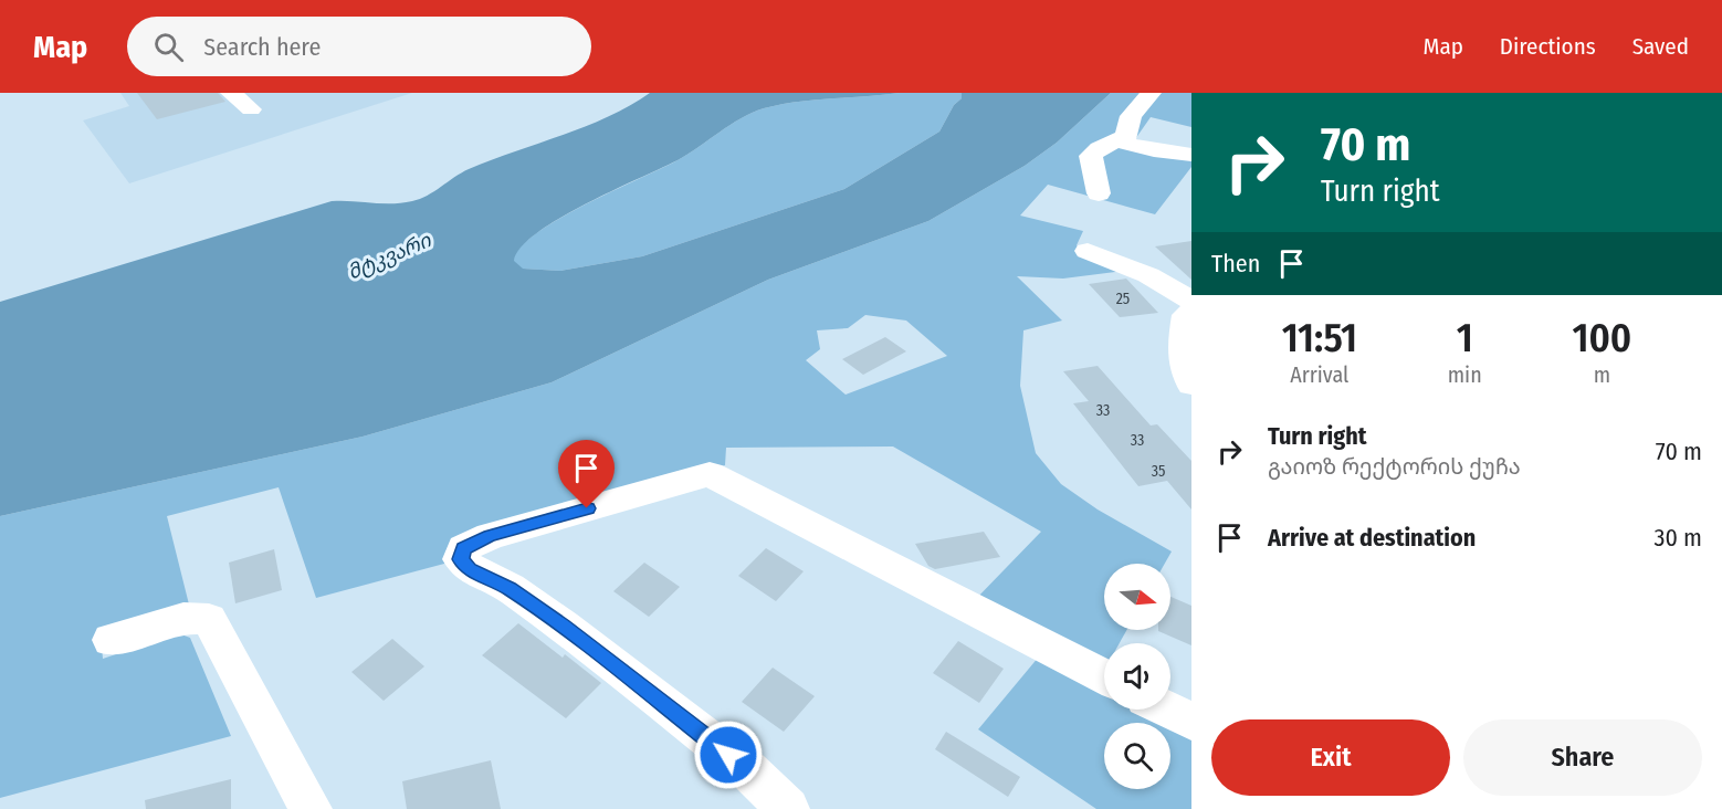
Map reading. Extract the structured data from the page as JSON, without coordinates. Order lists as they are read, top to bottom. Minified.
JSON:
{"water":["მტკვარი"],"house_numbers":["25","33","33","35"],"north":"right","page":{"header":"Map","search":"Search here","nav":["Map","Directions","Saved"],"turn":["70 m","Turn right"],"then":"Then","eta":["11:51","Arrival","1","min","100","m"],"list":[{"name":"Turn right","note":"გაიოზ რექტორის ქუჩა","value":"70 m"},{"name":"Arrive at destination","value":"30 m"}],"buttons":["Exit","Share"]}}
